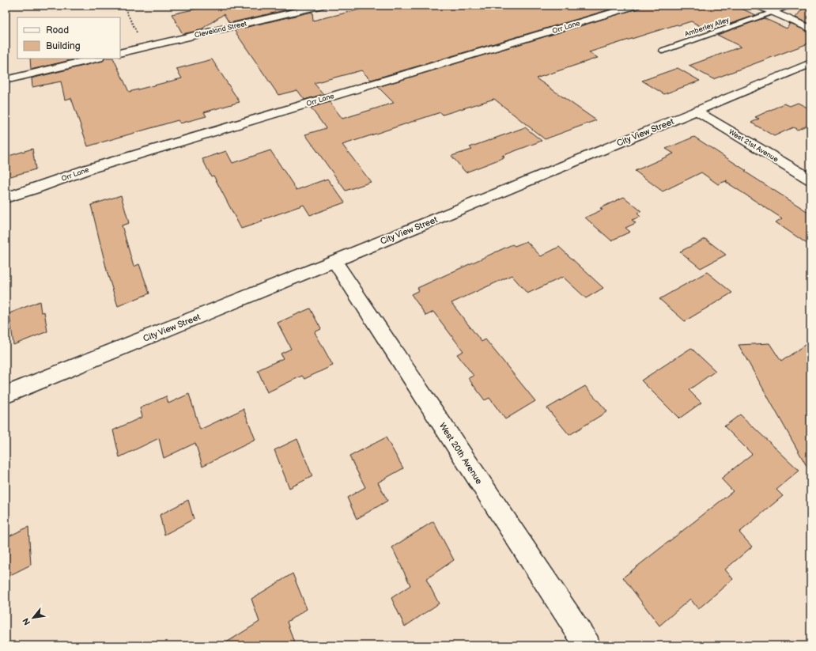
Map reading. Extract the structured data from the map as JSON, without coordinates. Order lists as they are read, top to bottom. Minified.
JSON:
{"streets":{"street":["Orr Lane","Cleveland Street","City View Street","West 21st Avenue","West 20th Avenue"],"lane":["Amberley Alley"]},"crossings":[["City View Street","West 21st Avenue"],["City View Street","West 20th Avenue"]],"legend":["Road","Building"],"north":"bottom left"}
